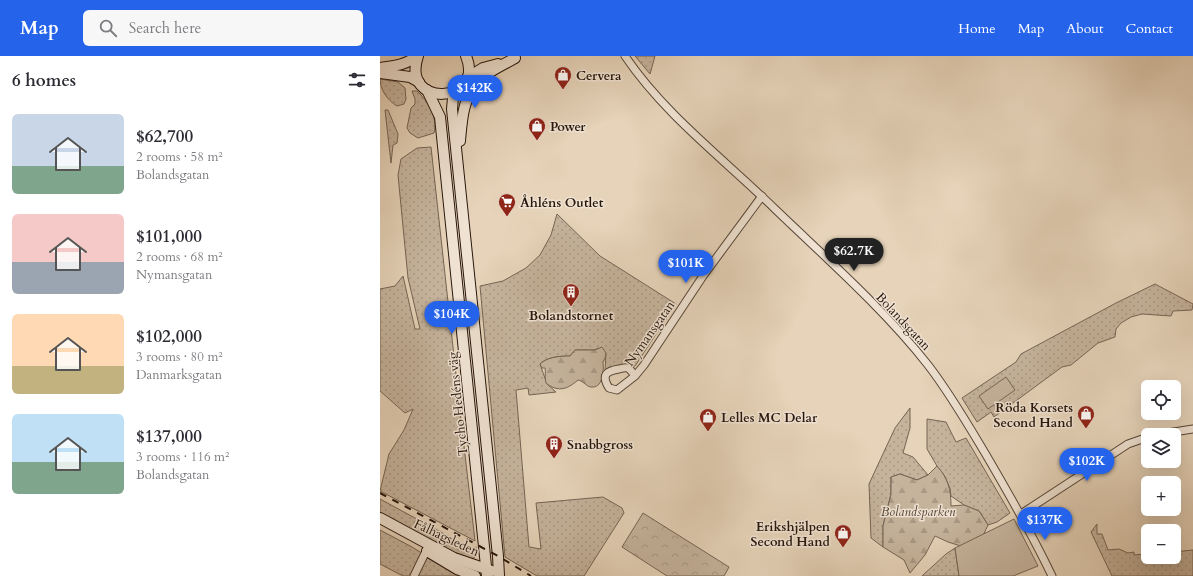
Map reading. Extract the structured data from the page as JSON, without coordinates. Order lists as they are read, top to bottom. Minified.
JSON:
{"streets":{"main road":["Tycho Hedéns väg","Fålhagsleden"],"street":["Bolandsgatan","Nymansgatan"]},"crossings":[["Bolandsgatan","Nymansgatan"],["Tycho Hedéns väg","Fålhagsleden"]],"parks":["Bolandsparken"],"places":{"shop":["Cervera","Power","Röda Korsets Second Hand","Lelles MC Delar","Erikshjälpen Second Hand"],"supermarket":["Åhléns Outlet"],"building":["Bolandstornet","Snabbgross"]},"page":{"header":"Map","search":"Search here","nav":["Home","Map","About","Contact"],"heading":"6 homes","price":["$142K","$62.7K","$101K","$104K","$102K","$137K"],"list":[{"name":"$62,700","note":"2 rooms · 58 m² · Bolandsgatan"},{"name":"$101,000","note":"2 rooms · 68 m² · Nymansgatan"},{"name":"$102,000","note":"3 rooms · 80 m² · Danmarksgatan"},{"name":"$137,000","note":"3 rooms · 116 m² · Bolandsgatan"}],"map_buttons":["+","−"]}}
